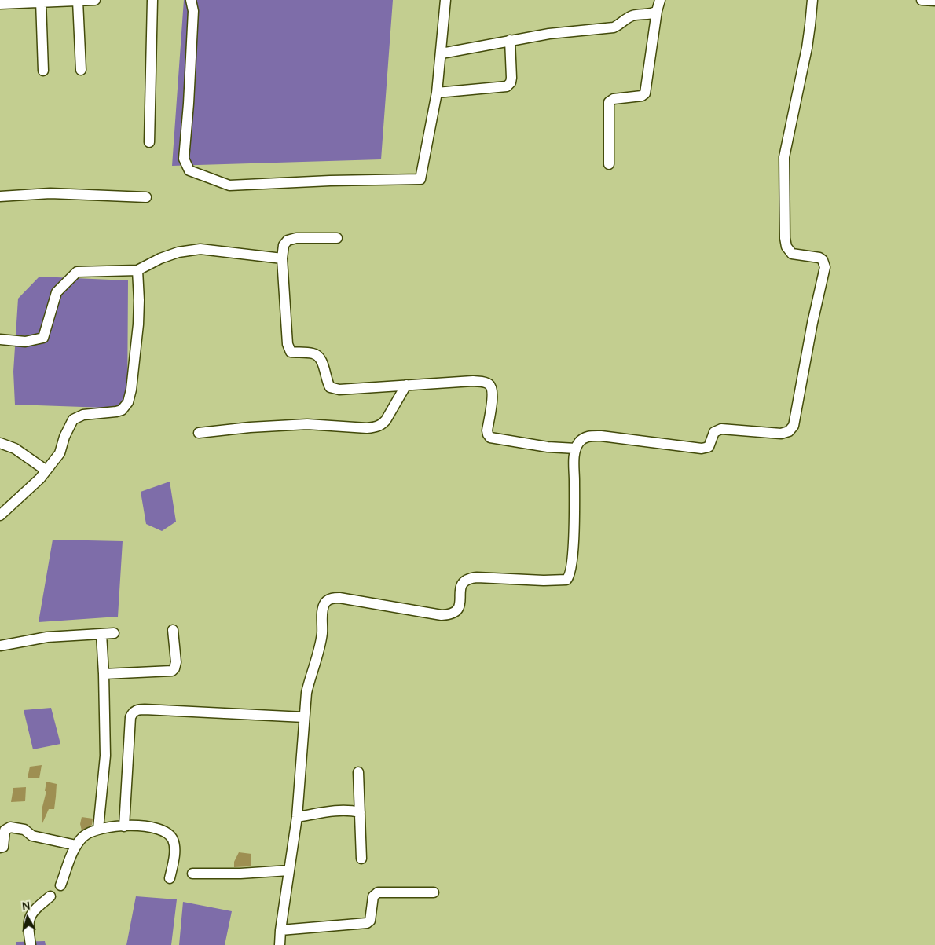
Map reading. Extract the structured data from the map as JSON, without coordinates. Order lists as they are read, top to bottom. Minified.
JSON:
{"north":"top"}
